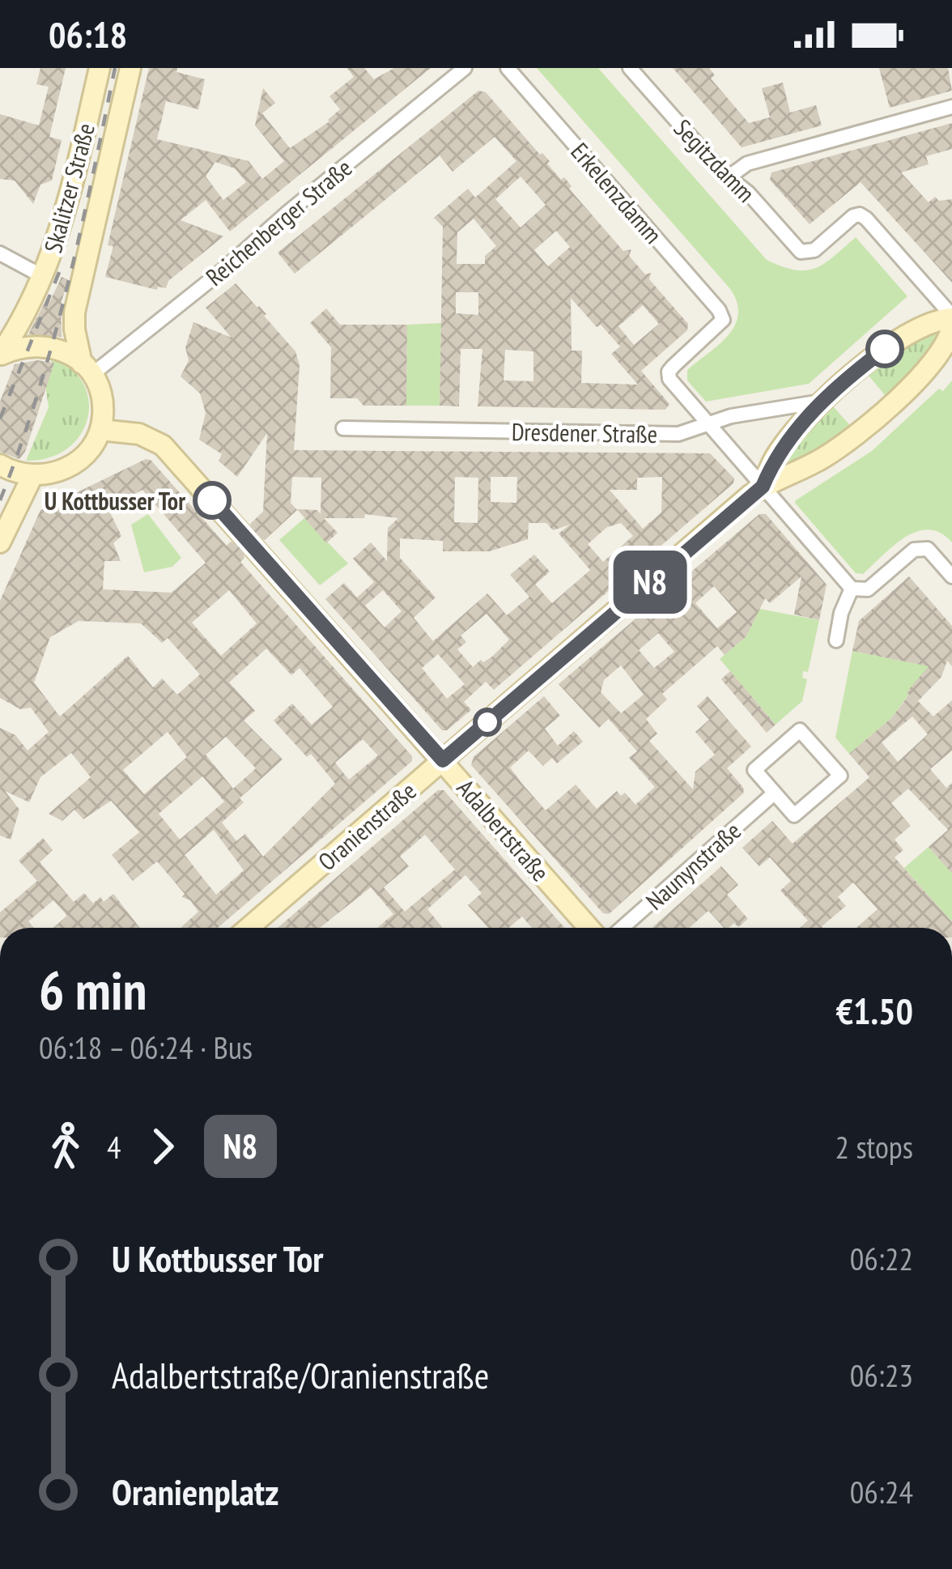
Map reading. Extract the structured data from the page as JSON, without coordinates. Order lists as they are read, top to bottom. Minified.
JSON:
{"streets":{"street":["Segitzdamm","Skalitzer Straße","Erkelenzdamm","Reichenberger Straße","Dresdener Straße","Oranienstraße","Adalbertstraße","Naunynstraße"]},"crossings":[["Segitzdamm","Oranienstraße"],["Skalitzer Straße","Reichenberger Straße"],["Erkelenzdamm","Dresdener Straße"],["Dresdener Straße","Oranienstraße"],["Oranienstraße","Adalbertstraße"]],"places":["U Kottbusser Tor"],"lines":["bus line N8"],"page":{"status":"06:18","on_map":"N8","heading":["6 min","06:18 – 06:24 · Bus","€1.50"],"legs":["4","N8","2 stops"],"list":[{"name":"U Kottbusser Tor","value":"06:22"},{"name":"Adalbertstraße/Oranienstraße","value":"06:23"},{"name":"Oranienplatz","value":"06:24"}]}}
